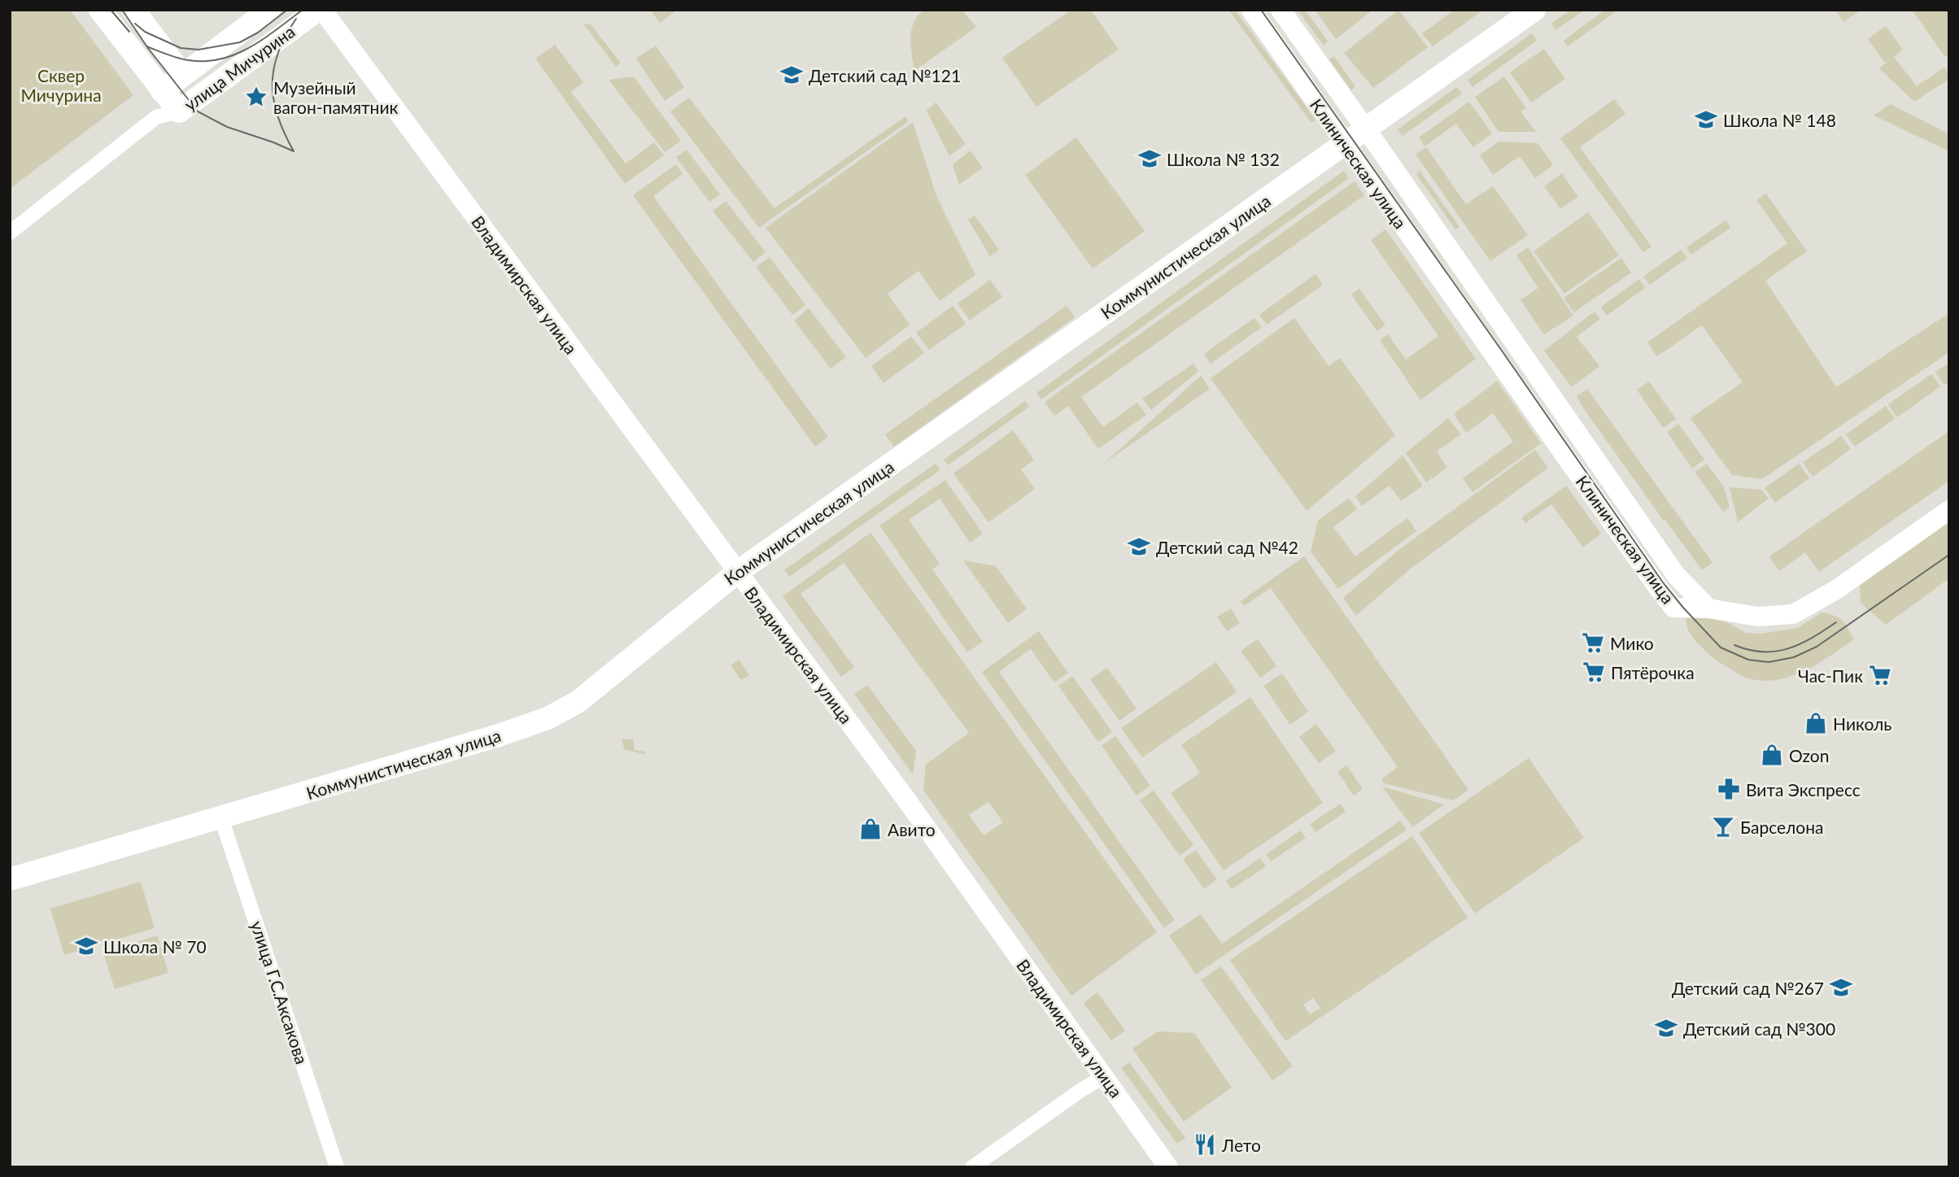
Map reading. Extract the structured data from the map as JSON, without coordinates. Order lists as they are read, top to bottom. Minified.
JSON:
{"streets":{"main road":["улица Мичурина","Коммунистическая улица"],"street":["Клиническая улица","Владимирская улица","улица Г.С.Аксакова"]},"crossings":[["улица Мичурина","Владимирская улица"],["Клиническая улица","Коммунистическая улица"],["Коммунистическая улица","Владимирская улица"],["Коммунистическая улица","улица Г.С.Аксакова"]],"parks":["Сквер Мичурина"],"places":{"school or university":["Детский сад №121","Школа № 148","Школа № 132","Детский сад №42","Школа № 70","Детский сад №267","Детский сад №300"],"place":["Музейный вагон-памятник"],"supermarket":["Мико","Пятёрочка","Час-Пик"],"shop":["Николь","Ozon","Авито"],"pharmacy":["Вита Экспресс"],"bar":["Барселона"],"restaurant":["Лето"]}}
